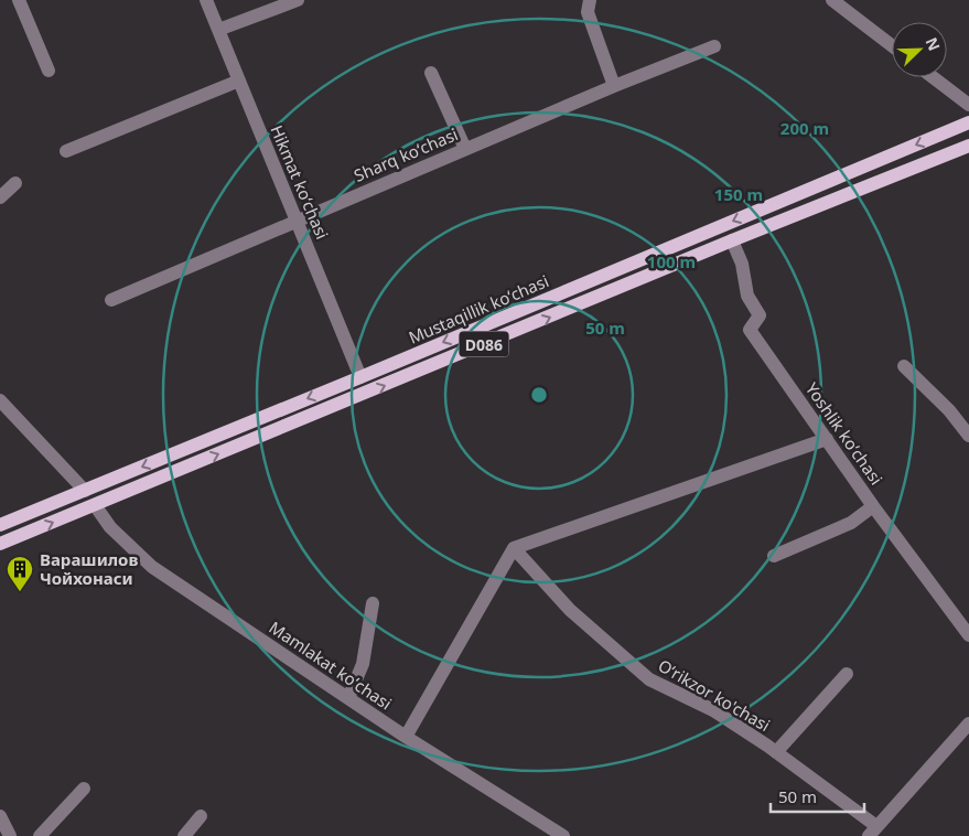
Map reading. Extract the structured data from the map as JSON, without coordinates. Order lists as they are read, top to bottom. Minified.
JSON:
{"streets":{"main road":["Mustaqillik koʻchasi","D086"],"street":["Sharq koʻchasi","Hikmat koʻchasi","Yoshlik koʻchasi","Mamlakat koʻchasi","Oʻrikzor ko'chasi"]},"crossings":[["Sharq koʻchasi","Hikmat koʻchasi"],["Hikmat koʻchasi","Mustaqillik koʻchasi"],["Mustaqillik koʻchasi","Yoshlik koʻchasi"],["Mustaqillik koʻchasi","Mamlakat koʻchasi"]],"places":{"building":["Варашилов Чойхонаси"]},"scale_bar":"50 m","north":"top right","rings":["200 m","150 m","100 m","50 m"]}
